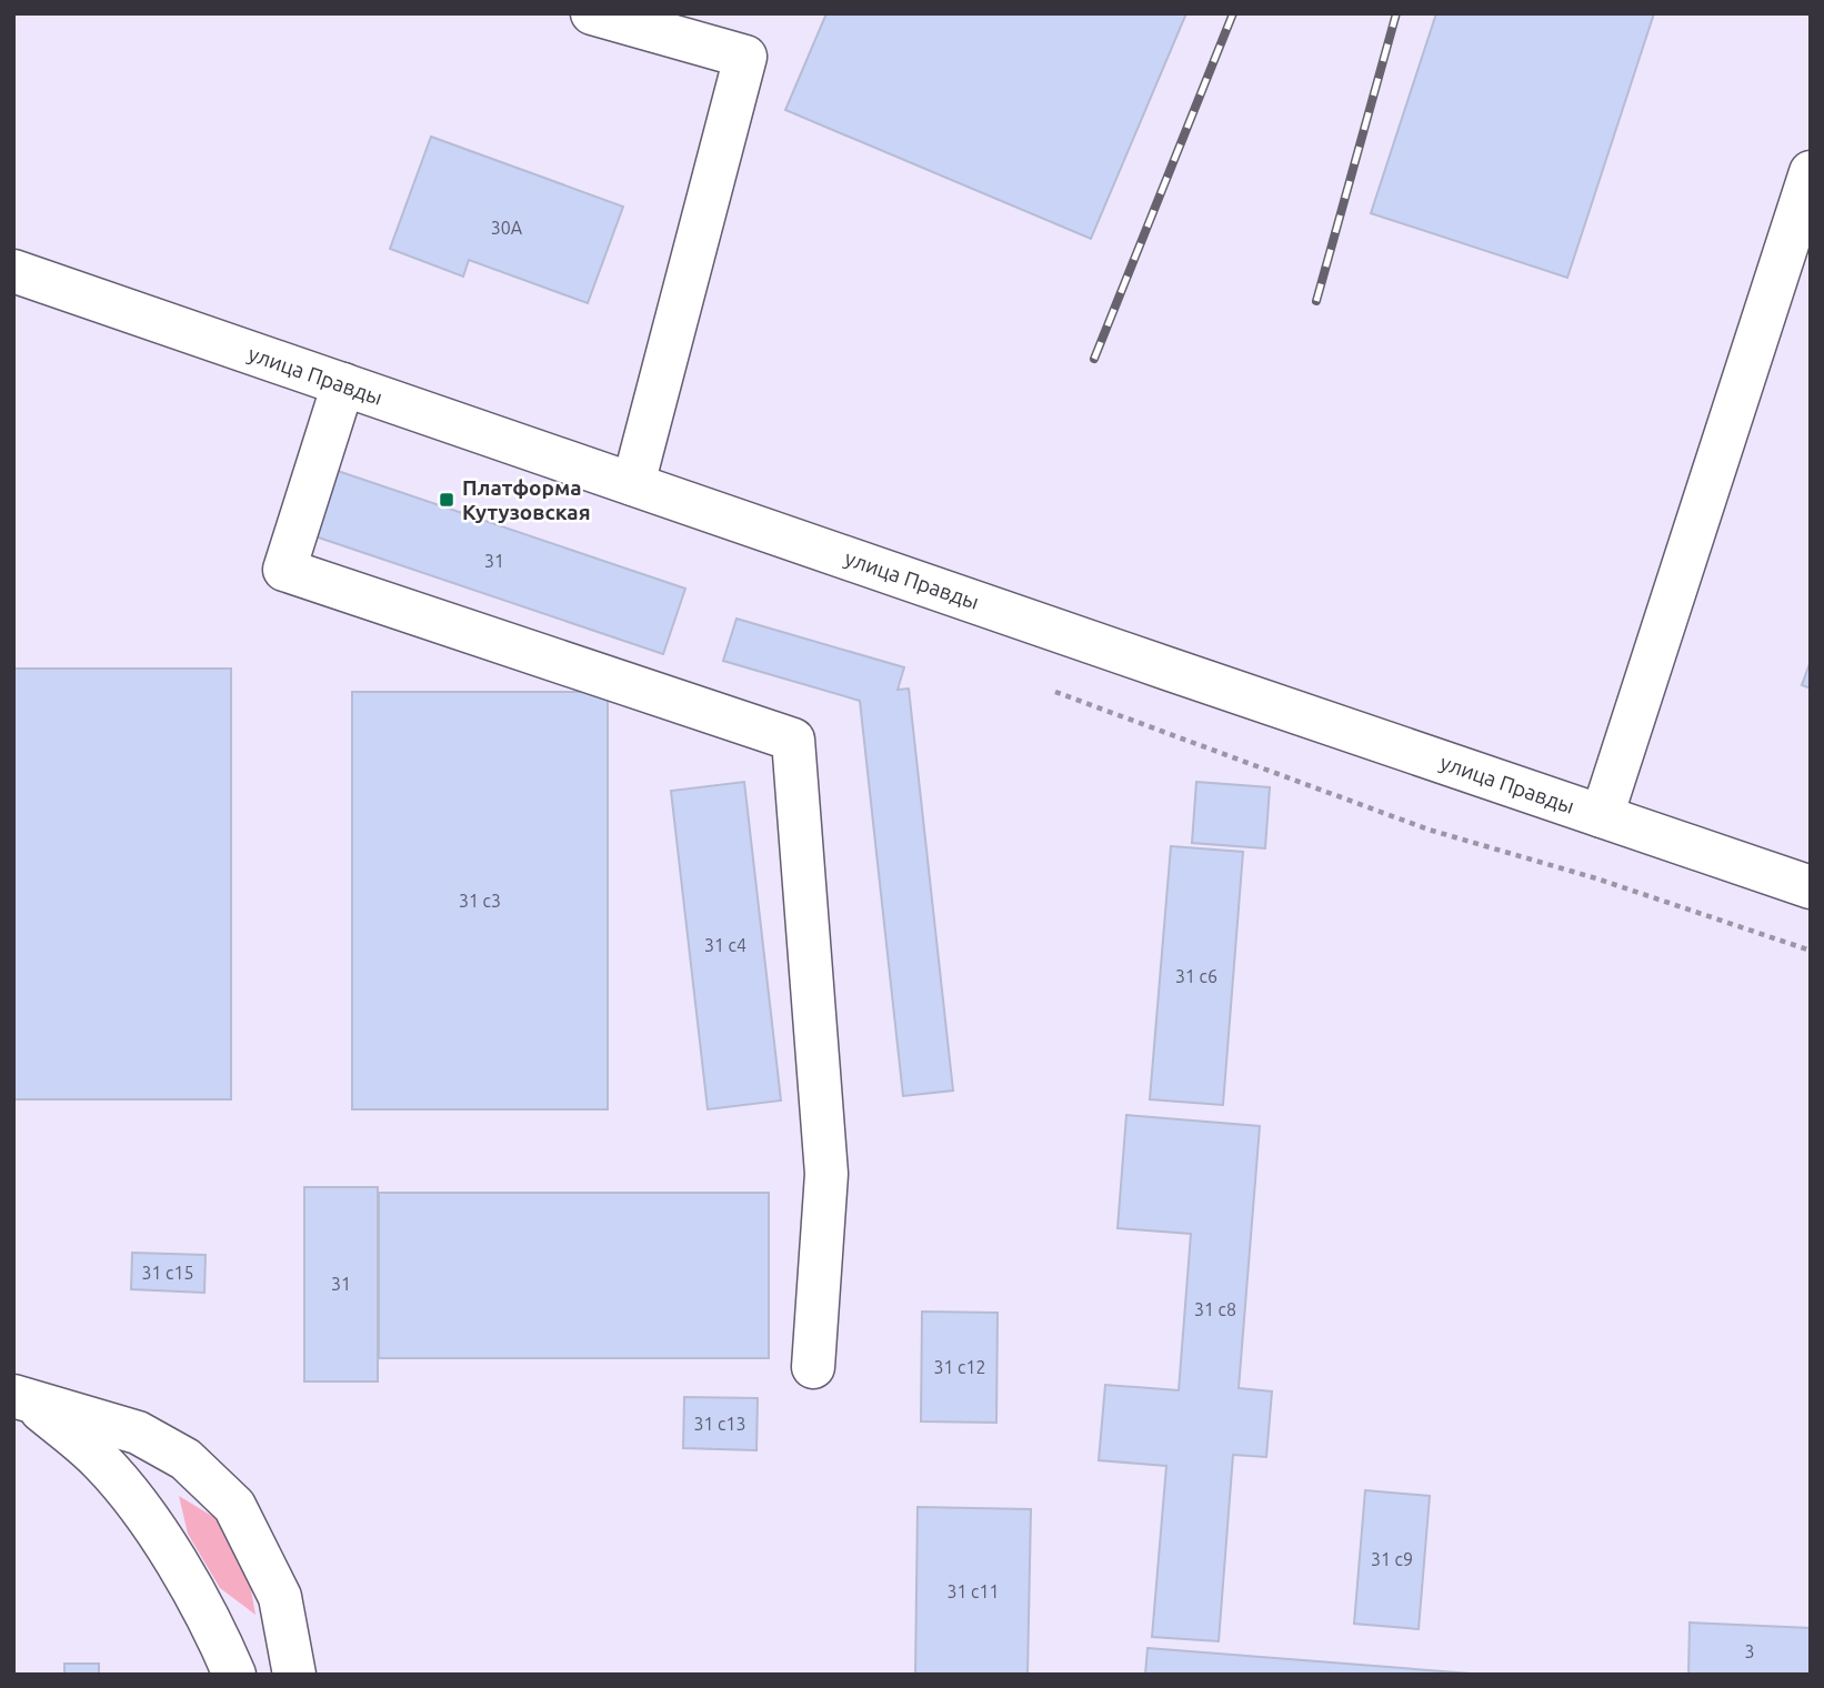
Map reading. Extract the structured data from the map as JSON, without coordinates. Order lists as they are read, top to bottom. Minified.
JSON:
{"streets":{"street":["улица Правды"]},"places":{"transit":["Платформа Кутузовская"]},"house_numbers":["30А","31","31 с3","31 с4","31 с6","31 с15","31","31 с8","31 с12","31 с13","31 с9","31 с11","3"]}
